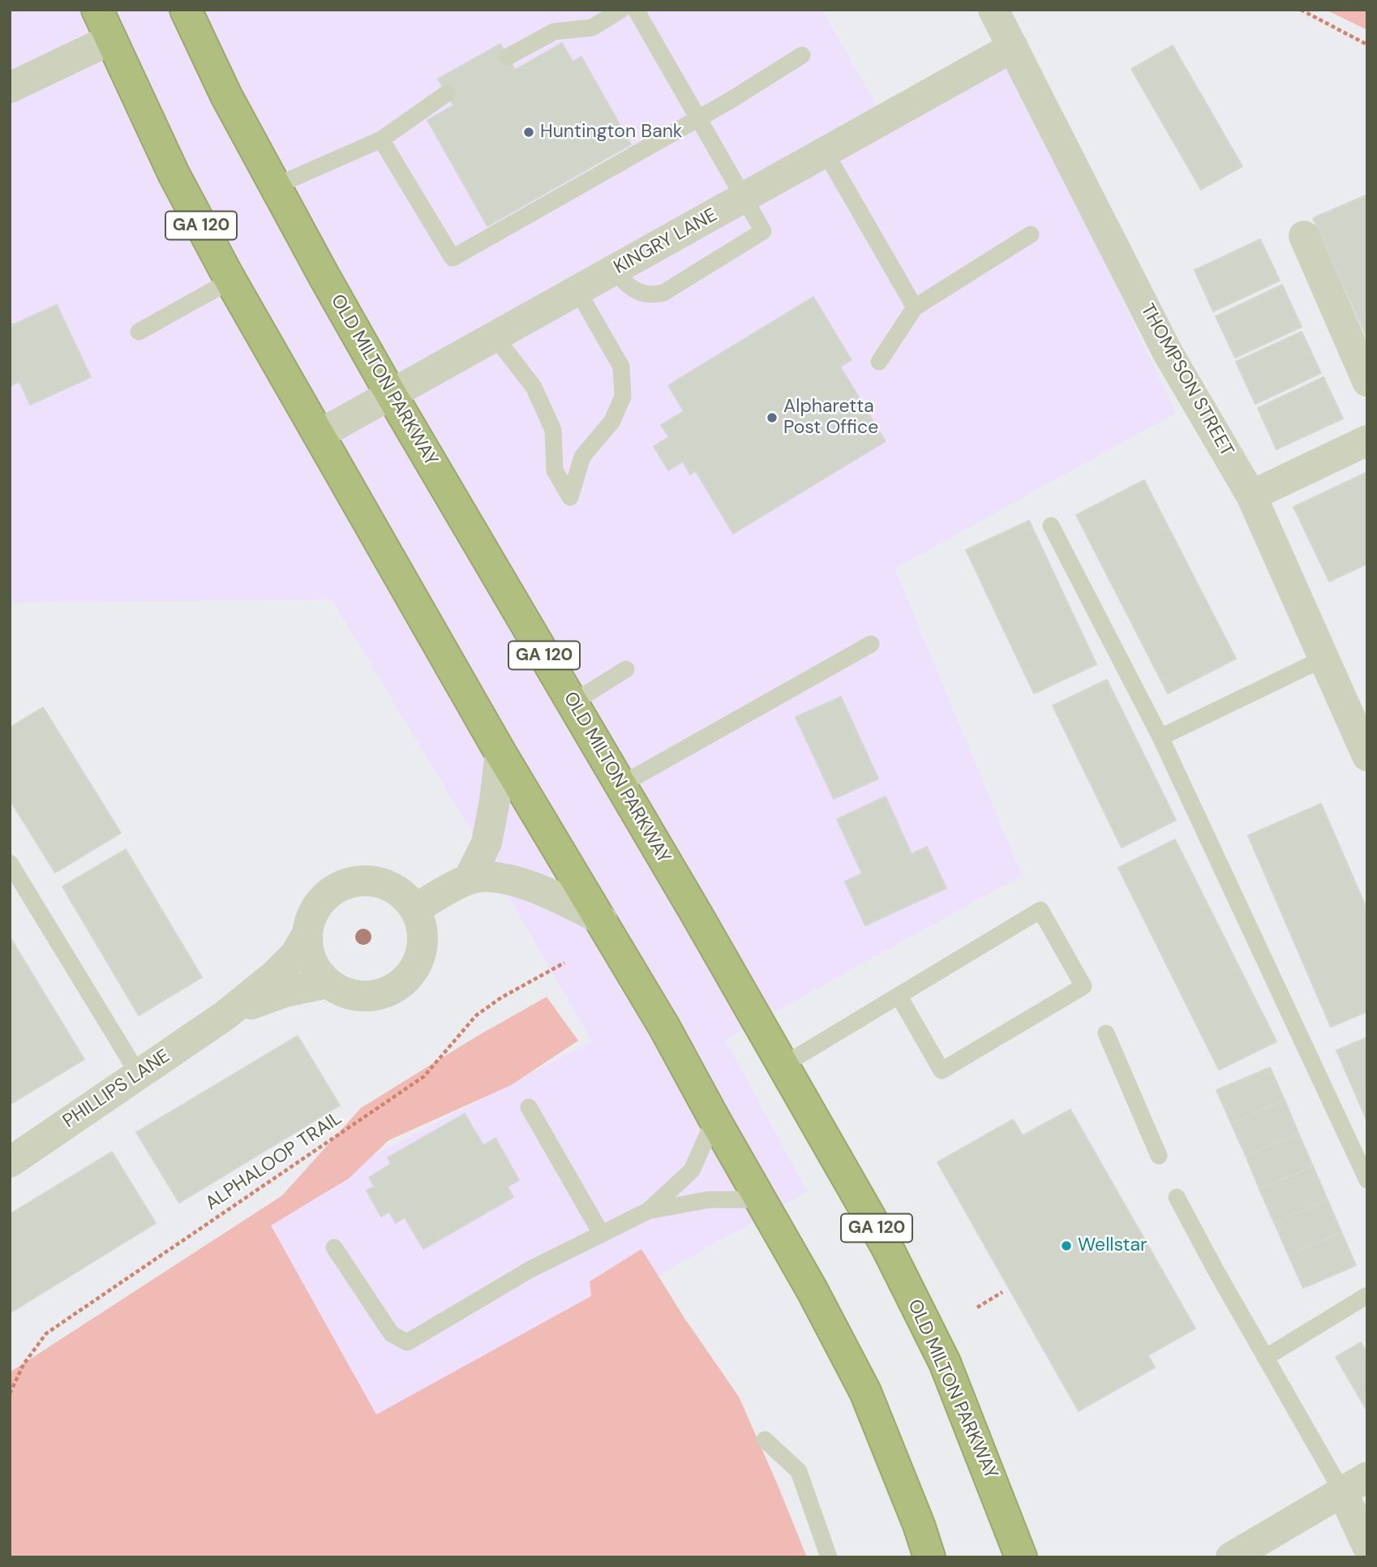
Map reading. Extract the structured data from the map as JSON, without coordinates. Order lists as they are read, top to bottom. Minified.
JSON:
{"streets":{"highway":["GA 120","OLD MILTON PARKWAY"],"street":["KINGRY LANE","THOMPSON STREET","PHILLIPS LANE"],"path":["ALPHALOOP TRAIL"]},"crossings":[["GA 120","KINGRY LANE"],["KINGRY LANE","OLD MILTON PARKWAY"],["KINGRY LANE","THOMPSON STREET"]],"places":["Huntington Bank","Alpharetta Post Office","Wellstar"]}
